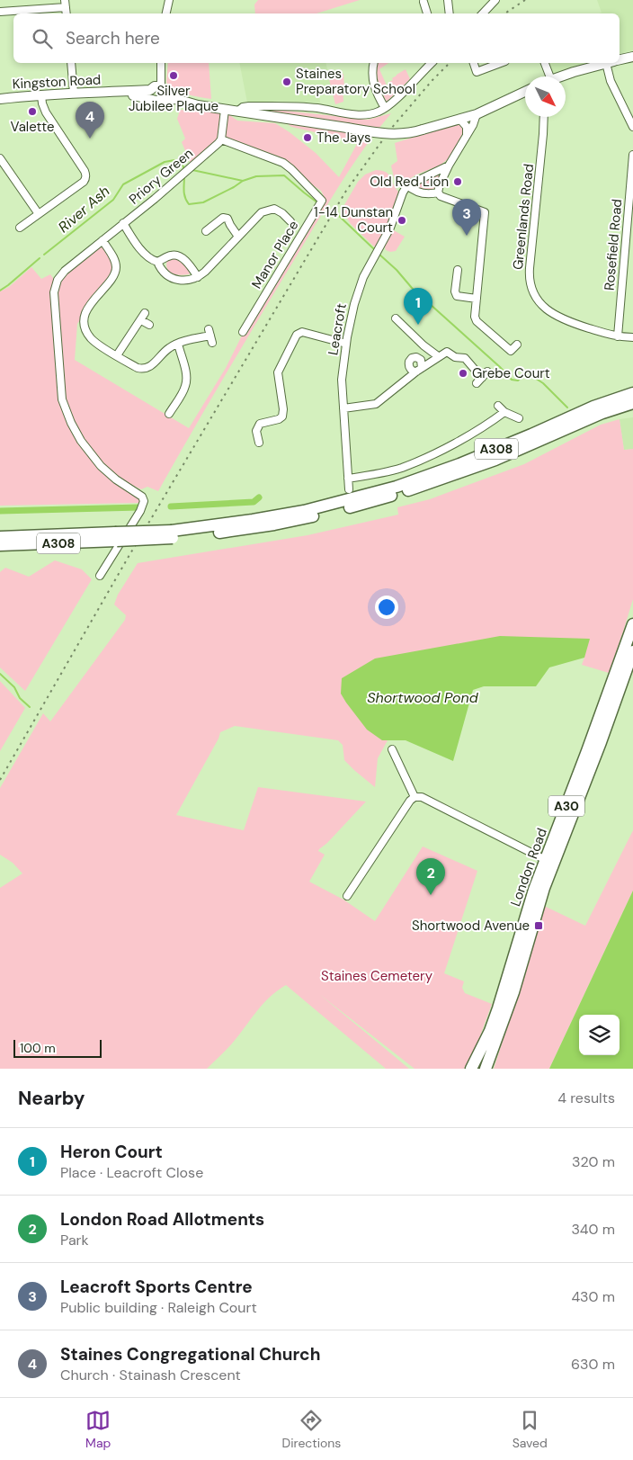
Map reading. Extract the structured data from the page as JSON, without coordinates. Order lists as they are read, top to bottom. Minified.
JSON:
{"streets":{"highway":["A308","A30","London Road"],"street":["Kingston Road","Priory Green","Greenlands Road","Rosefield Road","Manor Place","Leacroft"]},"crossings":[["Priory Green","Manor Place"],["Greenlands Road","Rosefield Road"]],"water":["River Ash","Shortwood Pond"],"parks":["Staines Cemetery"],"places":{"other":["Silver Jubilee Plaque","Staines Preparatory School","Valette","The Jays","Old Red Lion","1-14 Dunstan Court","Grebe Court"],"transit":["Shortwood Avenue"]},"scale_bar":"100 m","north":"bottom right","page":{"search":"Search here","pins":["4","3","1","2"],"scale":"100 m","heading":["Nearby","4 results"],"list":[{"mark":"1","name":"Heron Court","note":"Place · Leacroft Close","value":"320 m"},{"mark":"2","name":"London Road Allotments","note":"Park","value":"340 m"},{"mark":"3","name":"Leacroft Sports Centre","note":"Public building · Raleigh Court","value":"430 m"},{"mark":"4","name":"Staines Congregational Church","note":"Church · Stainash Crescent","value":"630 m"}],"nav":["Map","Directions","Saved"]}}
